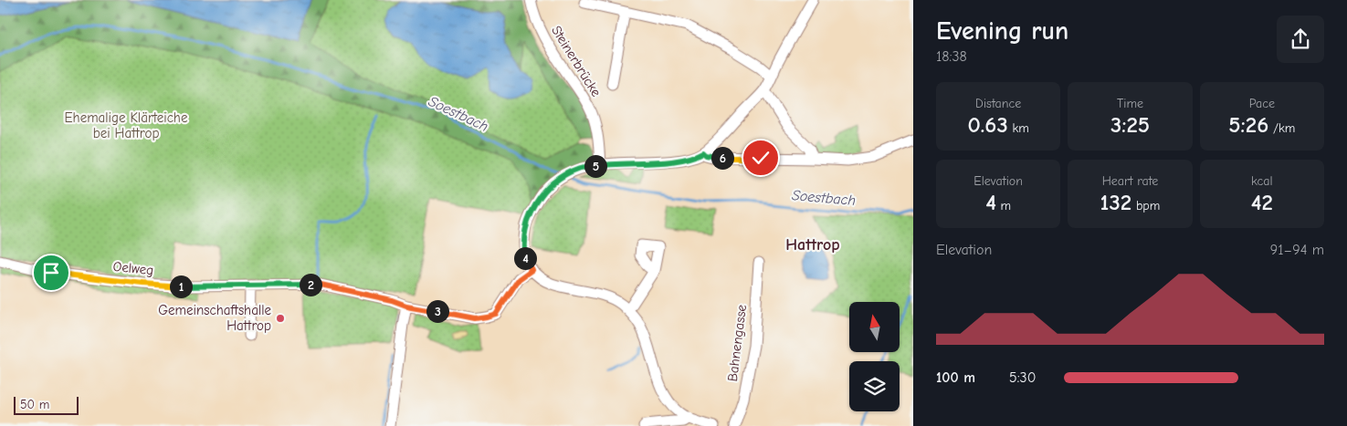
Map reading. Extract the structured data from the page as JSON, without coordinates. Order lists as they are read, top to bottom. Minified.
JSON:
{"streets":{"street":["Steinerbrücke","Oelweg","Bahnengasse"]},"districts":["Hattrop"],"water":["Soestbach"],"parks":["Ehemalige Klärteiche bei Hattrop"],"places":["Gemeinschaftshalle Hattrop"],"scale_bar":"50 m","north":"top","page":{"heading":["Evening run","18:38"],"stats":[["Distance","0.63 km"],["Time","3:25"],["Pace","5:26 /km"],["Elevation","4 m"],["Heart rate","132 bpm"],["kcal","42"]],"pins":["6","5","4","2","1","3"],"chart":["Elevation","91–94 m"],"list":[{"name":"100 m","note":"5:30"}],"scale":"50 m"}}
